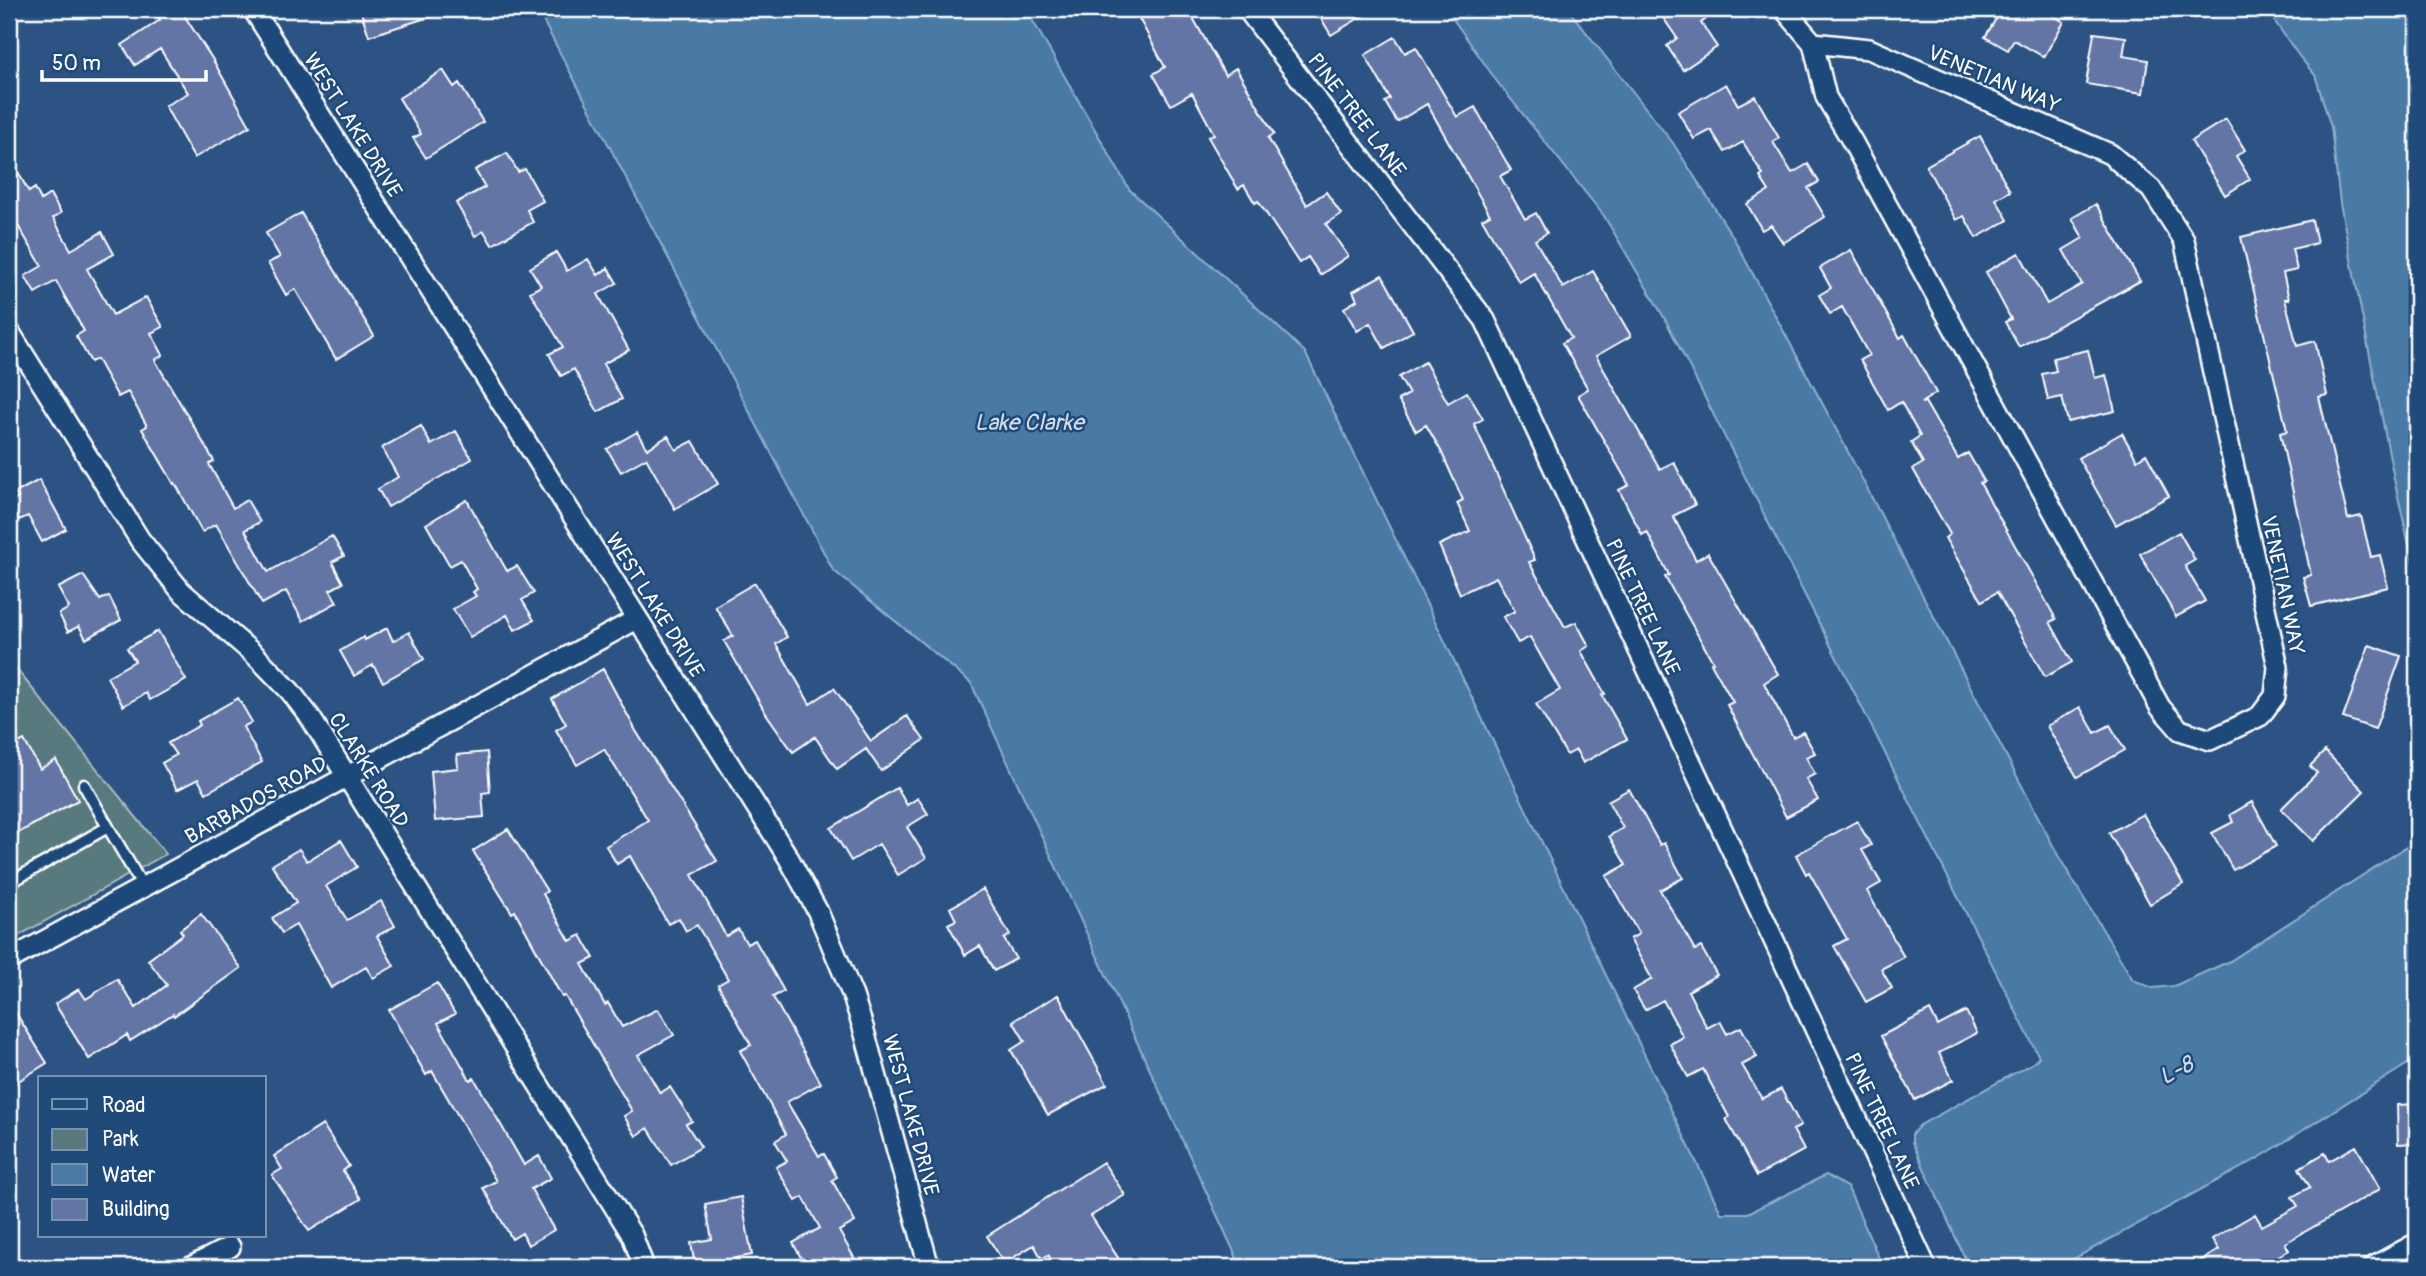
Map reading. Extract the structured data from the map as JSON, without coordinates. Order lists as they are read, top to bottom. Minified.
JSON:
{"streets":{"street":["VENETIAN WAY","PINE TREE LANE","WEST LAKE DRIVE","CLARKE ROAD","BARBADOS ROAD"]},"crossings":[["WEST LAKE DRIVE","BARBADOS ROAD"],["CLARKE ROAD","BARBADOS ROAD"]],"water":["Lake Clarke","L-8"],"legend":["Road","Park","Water","Building"],"scale_bar":"50 m"}
